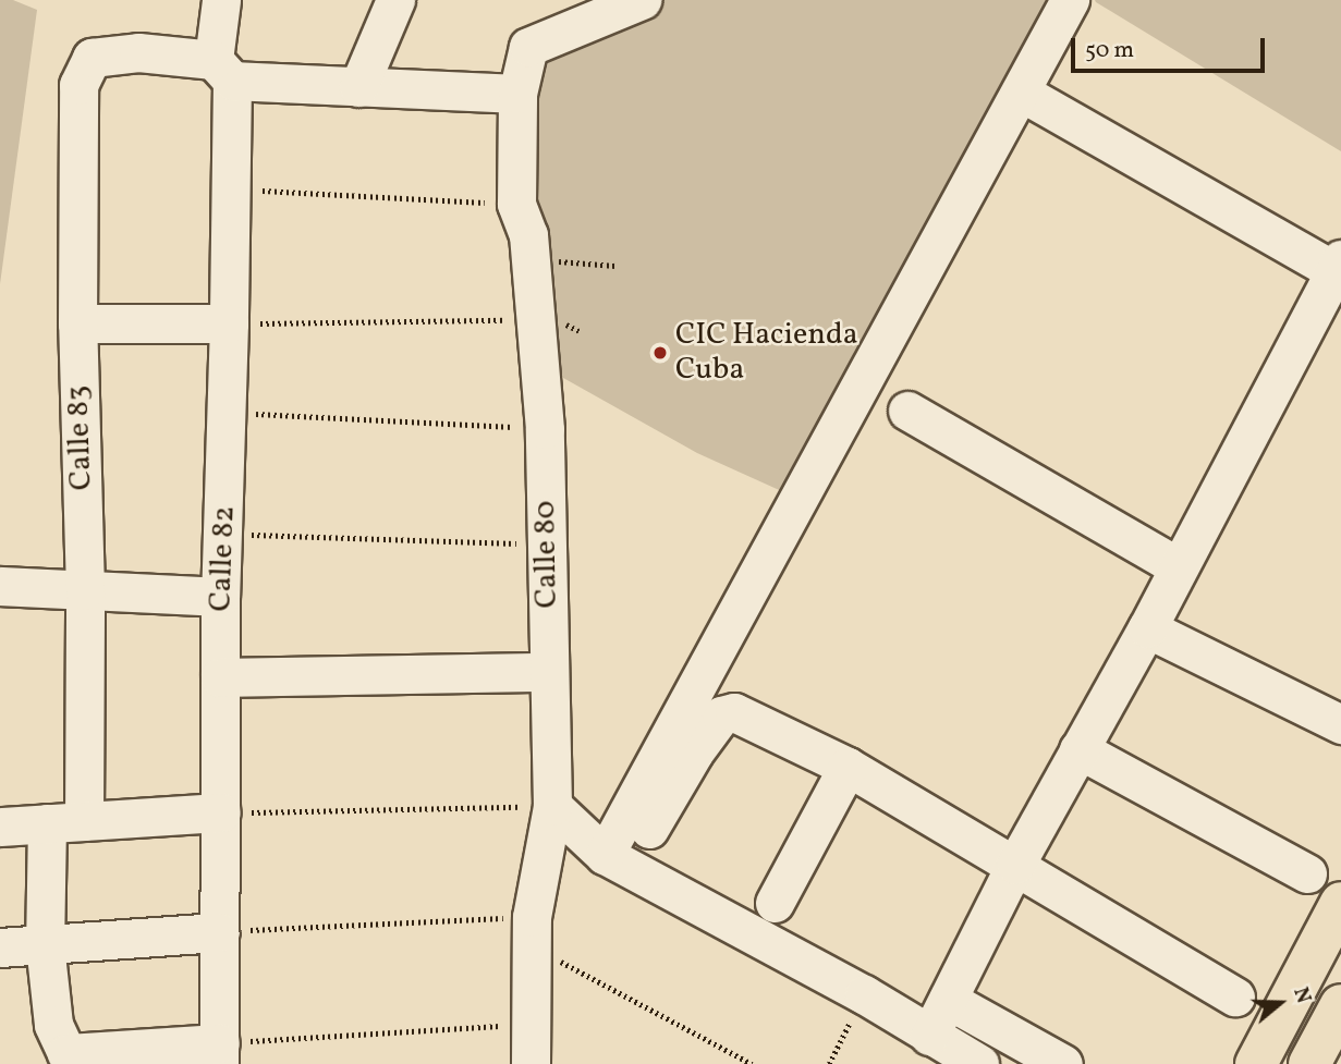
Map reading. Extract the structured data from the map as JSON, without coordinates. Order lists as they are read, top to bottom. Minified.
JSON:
{"streets":{"street":["Calle 83","Calle 80","Calle 82"]},"crossings":[["Calle 83","Calle 82"]],"places":["CIC Hacienda Cuba"],"scale_bar":"50 m","north":"right"}
